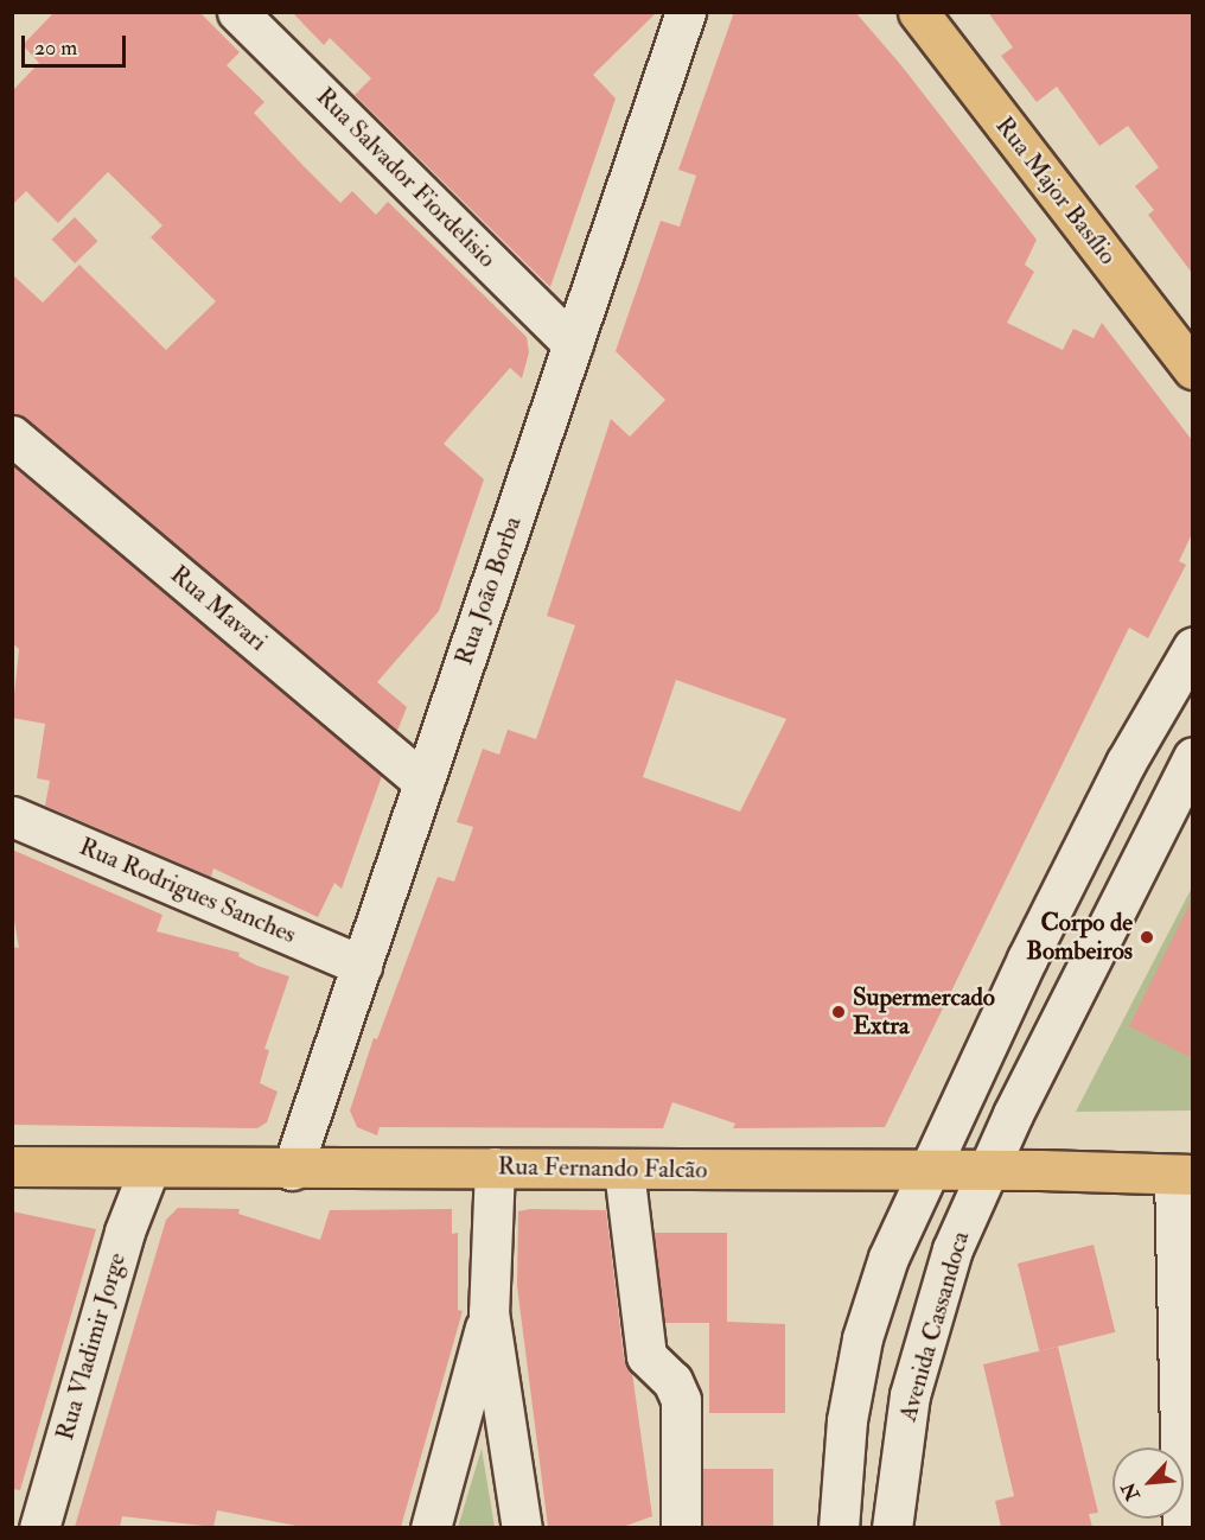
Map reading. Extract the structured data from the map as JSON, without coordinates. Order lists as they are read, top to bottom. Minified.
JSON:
{"streets":{"main road":["Rua Major Basílio","Rua Fernando Falcão"],"street":["Rua Salvador Fiordelisio","Rua João Borba","Rua Mavari","Rua Rodrigues Sanches","Avenida Cassandoca","Rua Vladimir Jorge"]},"crossings":[["Rua Salvador Fiordelisio","Rua João Borba"],["Rua João Borba","Rua Mavari"],["Rua João Borba","Rua Rodrigues Sanches"],["Rua João Borba","Rua Fernando Falcão"],["Rua Fernando Falcão","Avenida Cassandoca"],["Rua Fernando Falcão","Rua Vladimir Jorge"]],"places":["Corpo de Bombeiros","Supermercado Extra"],"scale_bar":"20 m","north":"bottom left"}
